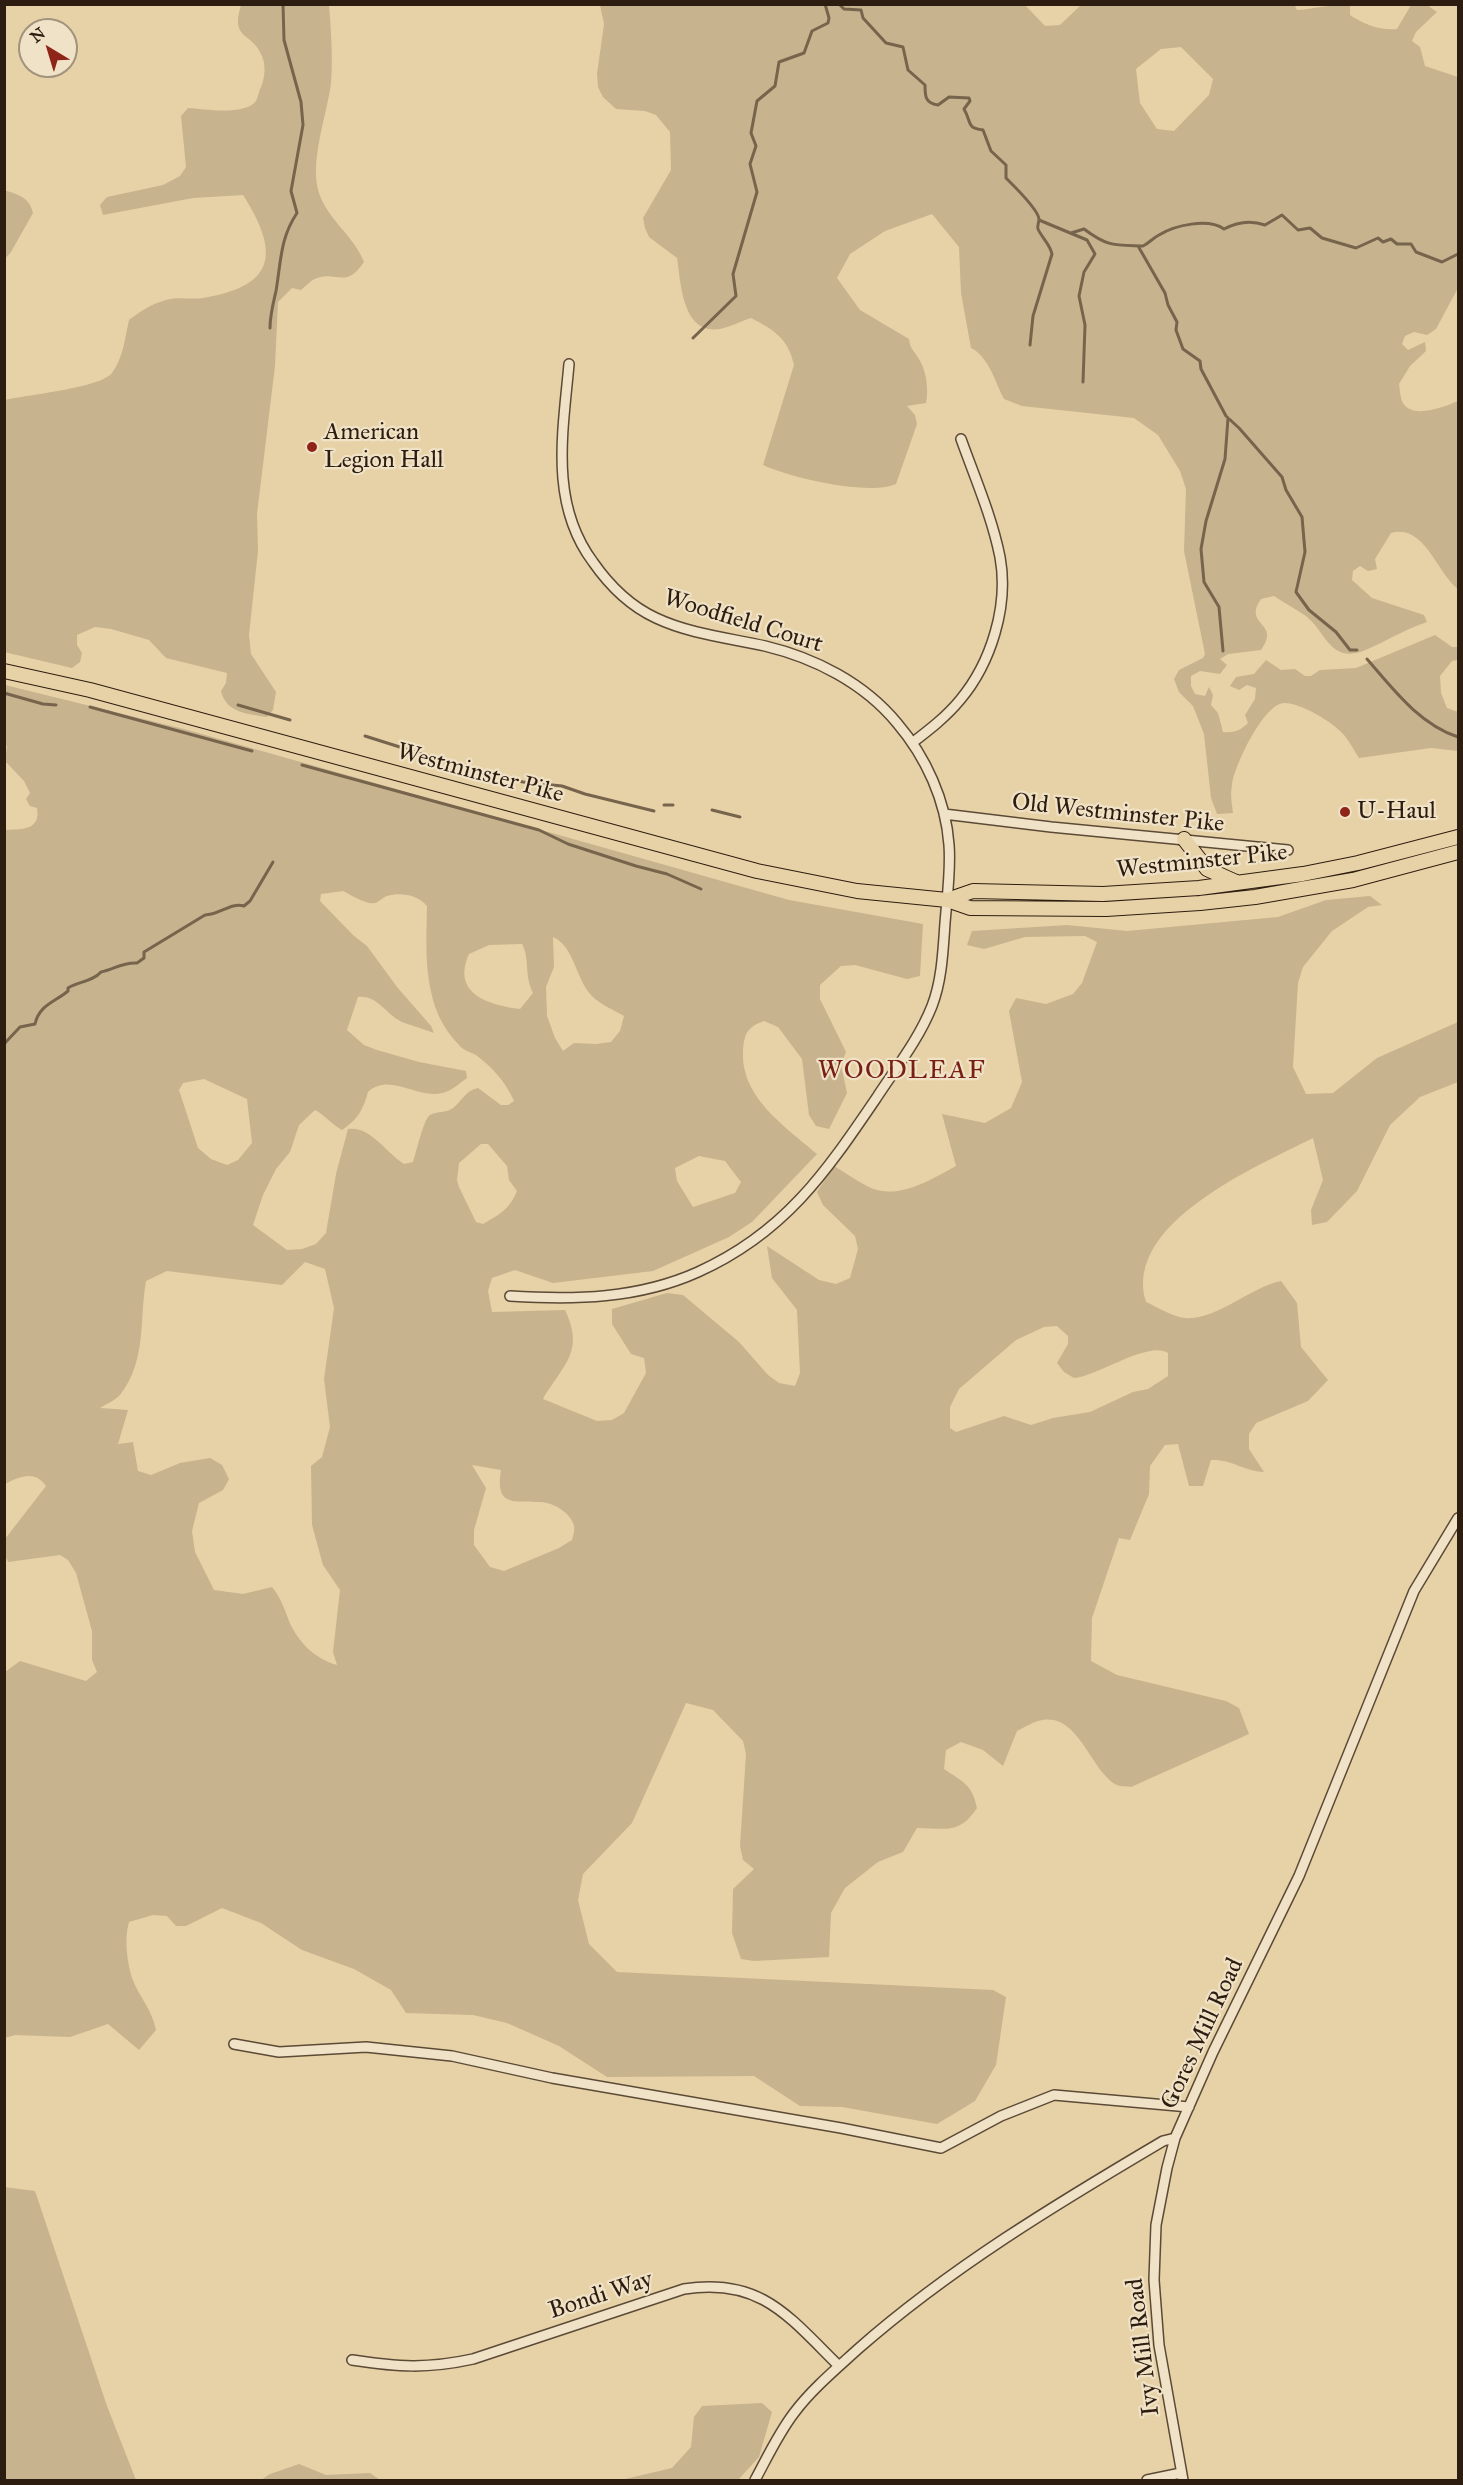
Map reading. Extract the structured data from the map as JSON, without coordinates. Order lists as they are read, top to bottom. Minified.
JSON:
{"streets":{"highway":["Westminster Pike"],"street":["Woodfield Court","Old Westminster Pike","Gores Mill Road","Bondi Way","Ivy Mill Road"]},"crossings":[["Woodfield Court","Westminster Pike"],["Woodfield Court","Old Westminster Pike"],["Gores Mill Road","Bondi Way"],["Gores Mill Road","Ivy Mill Road"]],"districts":["WOODLEAF"],"places":["American Legion Hall","U-Haul"],"north":"top left"}
